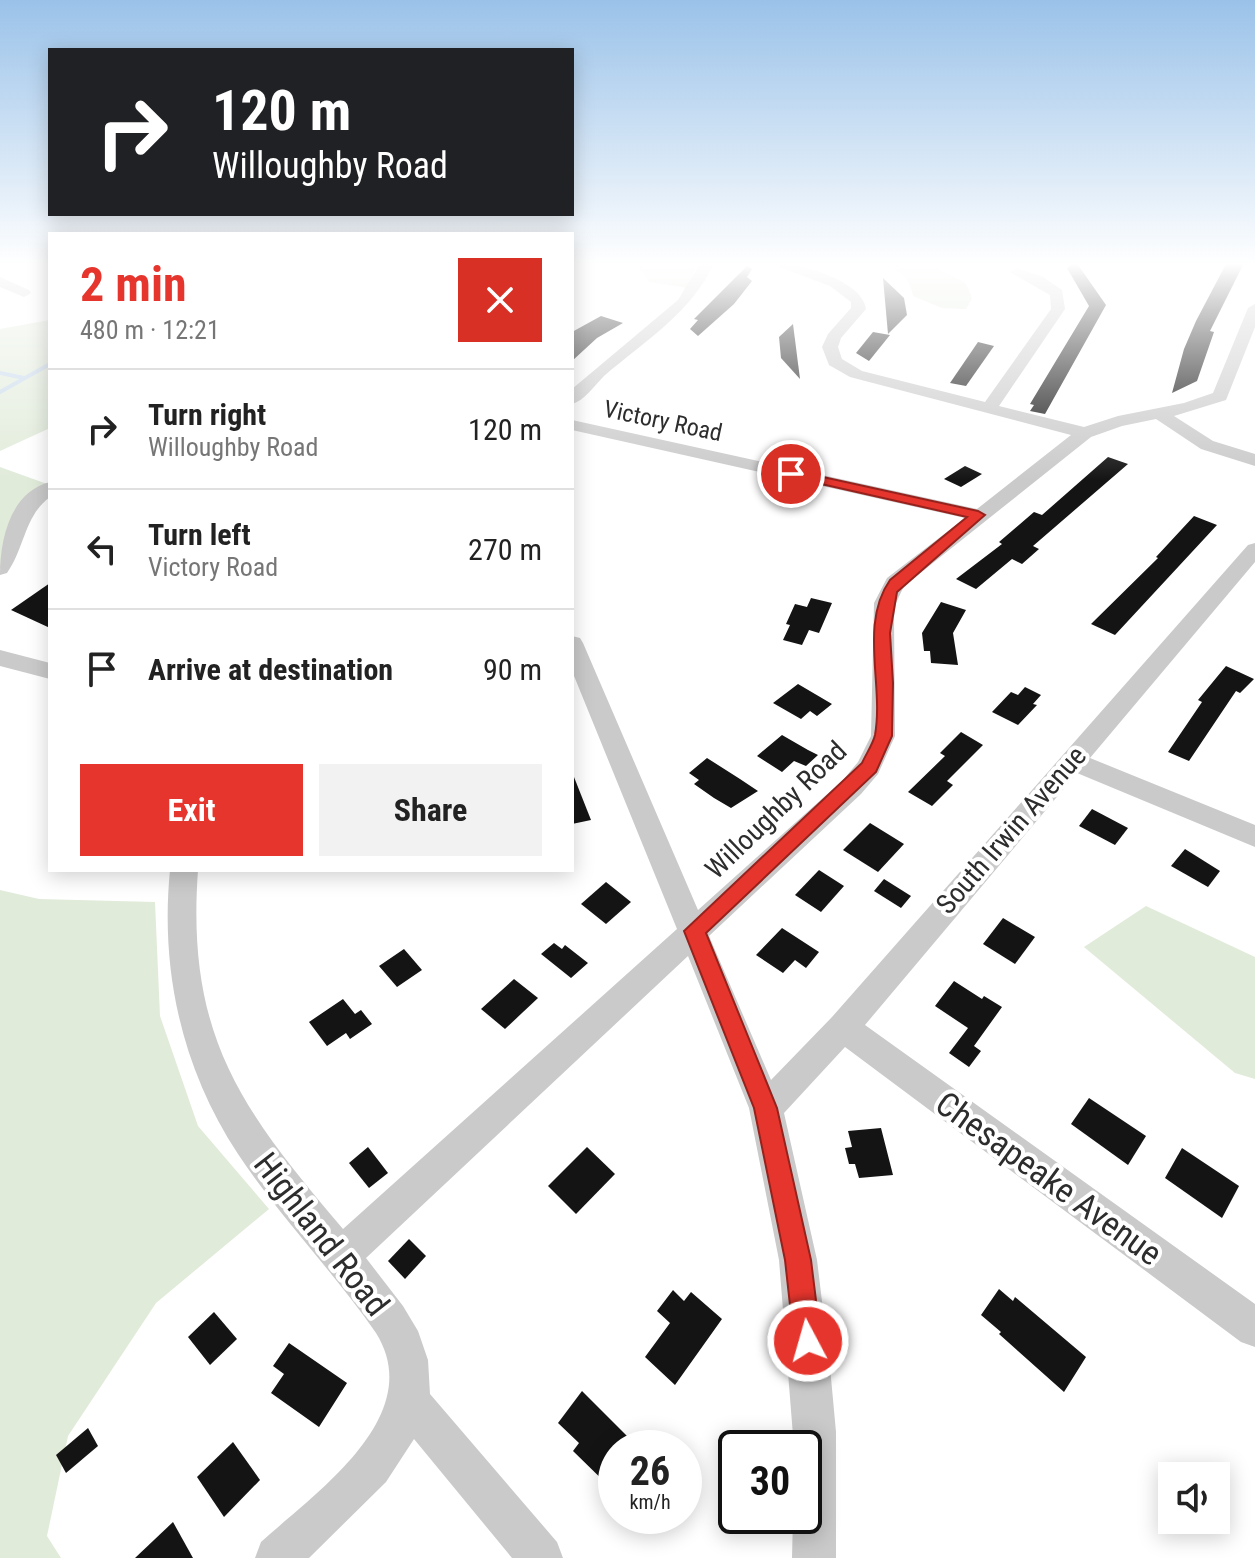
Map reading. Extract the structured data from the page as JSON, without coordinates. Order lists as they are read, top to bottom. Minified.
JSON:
{"streets":{"street":["Victory Road","Willoughby Road","South Irwin Avenue","Chesapeake Avenue","Highland Road"]},"crossings":[["Victory Road","Willoughby Road"],["Willoughby Road","Highland Road"],["South Irwin Avenue","Chesapeake Avenue"]],"page":{"turn":["120 m","Willoughby Road"],"heading":["2 min","480 m · 12:21"],"list":[{"name":"Turn right","note":"Willoughby Road","value":"120 m"},{"name":"Turn left","note":"Victory Road","value":"270 m"},{"name":"Arrive at destination","value":"90 m"}],"buttons":["Exit","Share"],"speed":"26 km/h","limit":"30"}}
